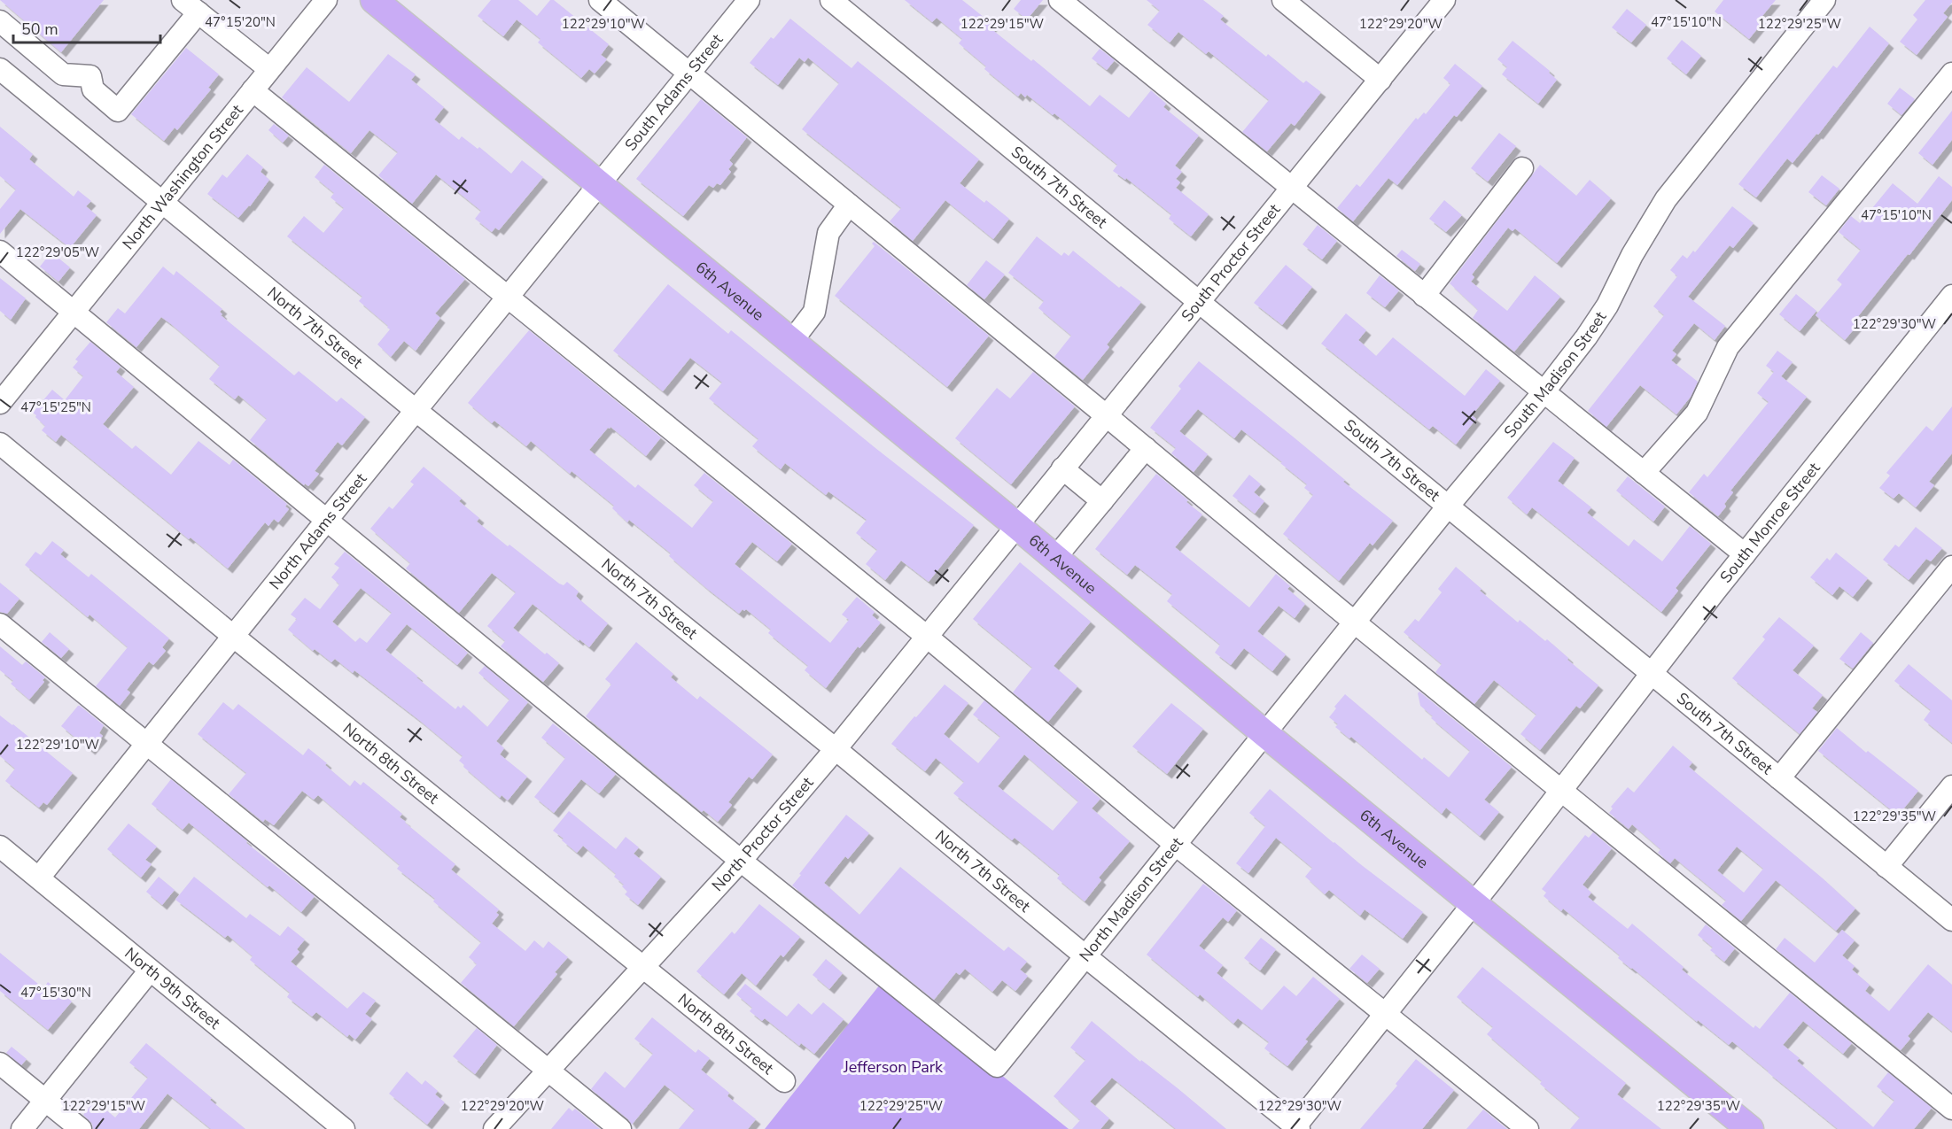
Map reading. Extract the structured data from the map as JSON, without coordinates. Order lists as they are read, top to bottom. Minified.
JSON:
{"streets":{"main road":["6th Avenue"],"street":["South Adams Street","North Washington Street","South 7th Street","South Proctor Street","North 7th Street","South Madison Street","South Monroe Street","North Adams Street","North 8th Street","North Proctor Street","North Madison Street","North 9th Street"]},"crossings":[["South Adams Street","6th Avenue"],["South Adams Street","North Adams Street"],["North Washington Street","North 7th Street"],["South 7th Street","South Proctor Street"],["South 7th Street","South Madison Street"],["South 7th Street","South Monroe Street"],["South Proctor Street","6th Avenue"],["South Proctor Street","North Proctor Street"],["6th Avenue","South Madison Street"],["6th Avenue","South Monroe Street"],["6th Avenue","North Adams Street"],["6th Avenue","North Proctor Street"],["6th Avenue","North Madison Street"],["North 7th Street","South Monroe Street"],["North 7th Street","North Adams Street"],["North 7th Street","North Proctor Street"],["North 7th Street","North Madison Street"],["South Madison Street","North Madison Street"],["North Adams Street","North 8th Street"],["North Adams Street","North 9th Street"],["North 8th Street","North Proctor Street"],["North Proctor Street","North Madison Street"]],"parks":["Jefferson Park"],"scale_bar":"50 m","coordinates":["47°15'20\"N","47°15'10\"N","122°29'10\"W","122°29'15\"W","122°29'20\"W","122°29'25\"W","122°29'05\"W","122°29'30\"W","47°15'25\"N","122°29'35\"W","47°15'30\"N"]}
